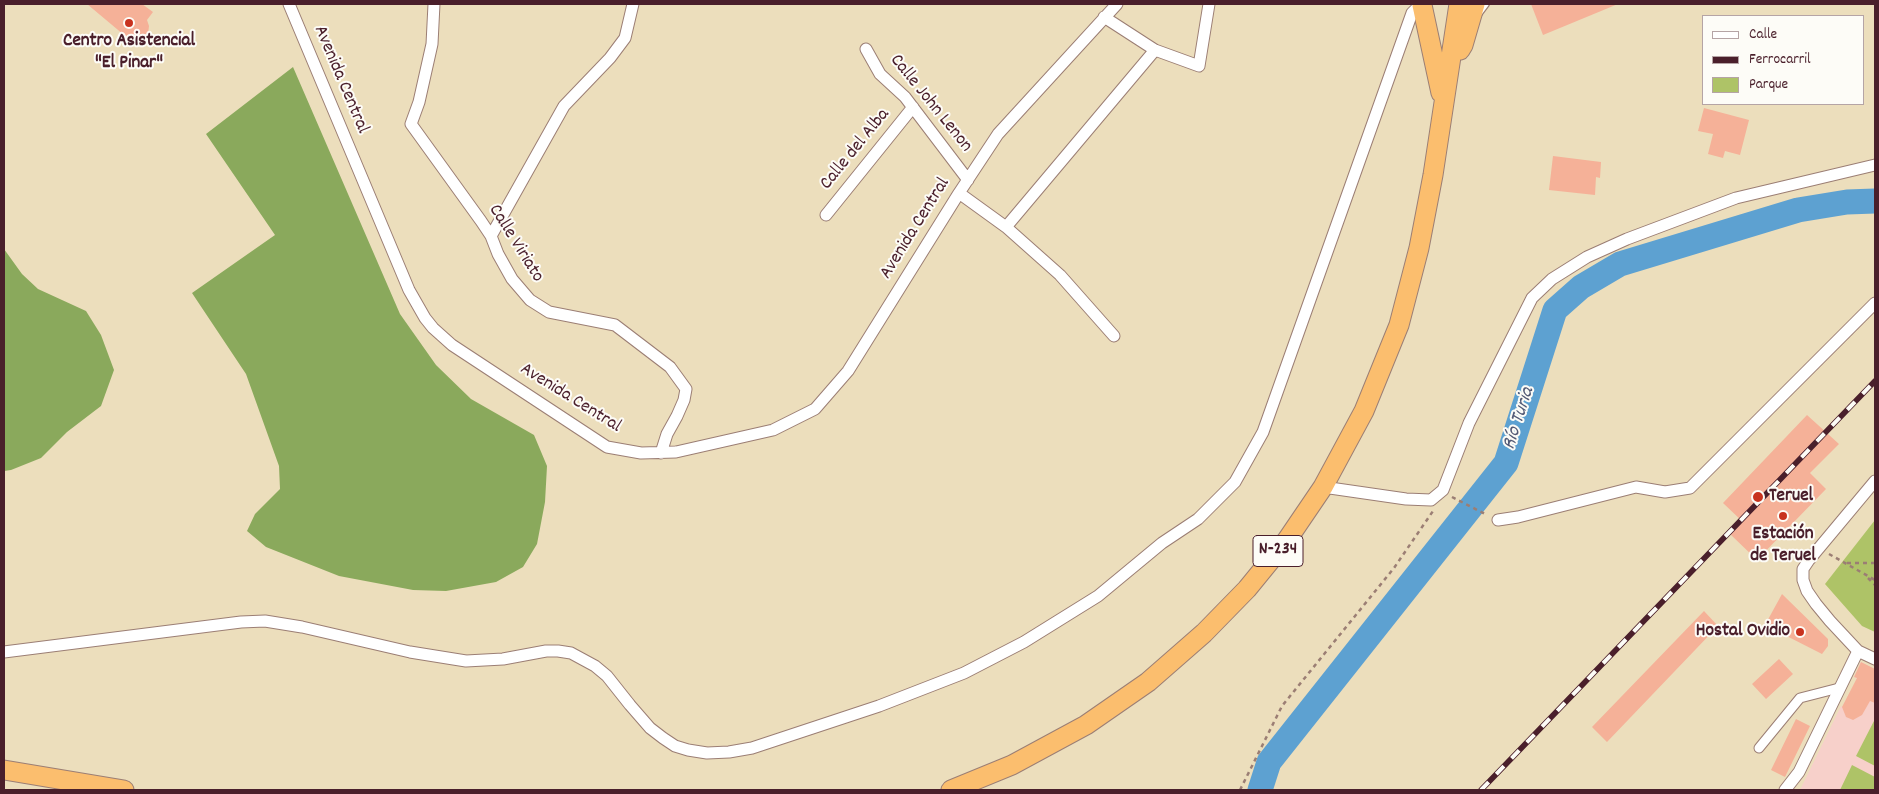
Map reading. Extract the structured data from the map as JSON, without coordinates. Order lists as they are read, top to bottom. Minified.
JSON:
{"streets":{"highway":["N-234"],"street":["Avenida Central","Calle John Lenon","Calle del Alba","Calle Viriato"]},"crossings":[["Avenida Central","Calle John Lenon"],["Avenida Central","Calle Viriato"],["Calle John Lenon","Calle del Alba"]],"water":["Río Turia"],"places":["Centro Asistencial \"El Pinar\"","Teruel","Estación de Teruel","Hostal Ovidio"],"legend":["Calle","Ferrocarril","Parque"]}
